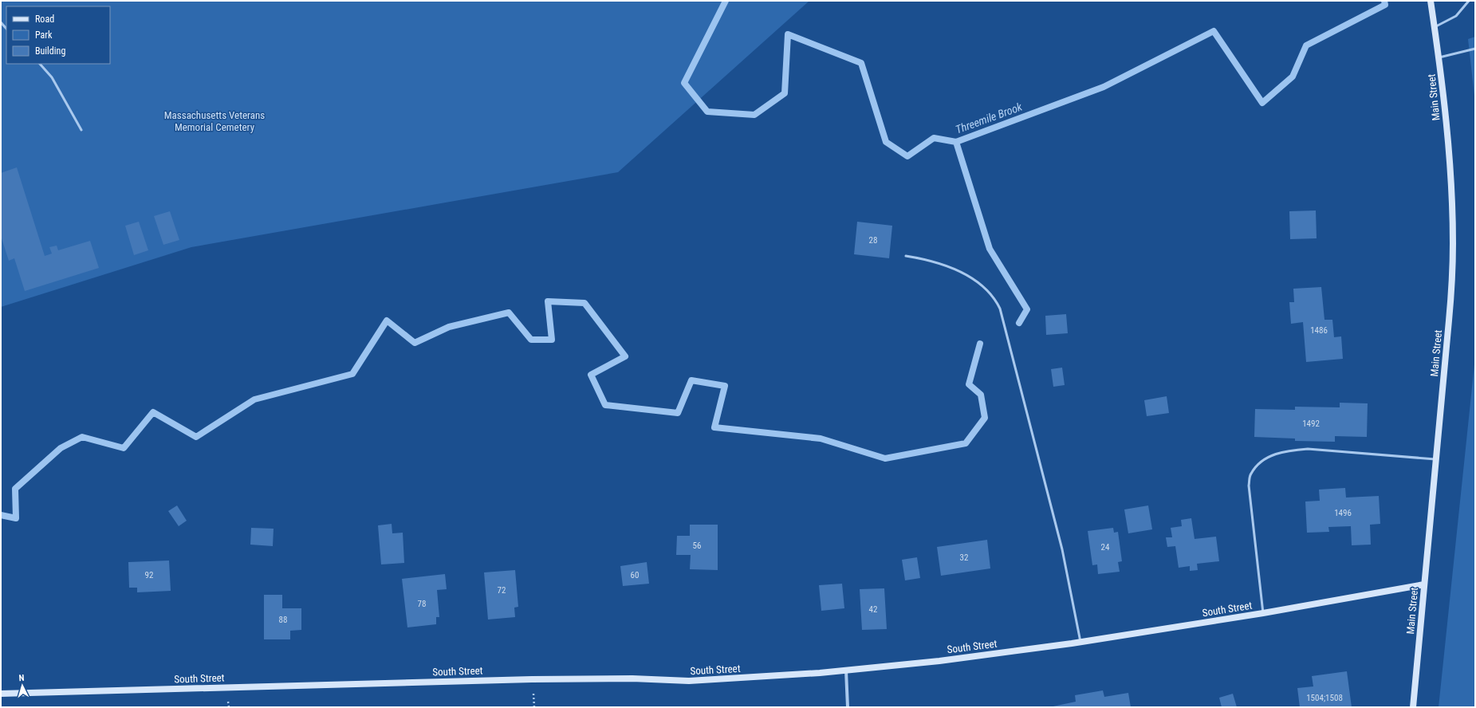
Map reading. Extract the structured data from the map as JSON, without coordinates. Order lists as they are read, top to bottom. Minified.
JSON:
{"streets":{"street":["Main Street","South Street"]},"crossings":[["Main Street","South Street"]],"water":["Threemile Brook"],"parks":["Massachusetts Veterans Memorial Cemetery"],"house_numbers":["28","1486","1492","1496","56","24","32","92","60","72","78","42","88","1504;1508"],"legend":["Road","Park","Building"],"north":"top"}
